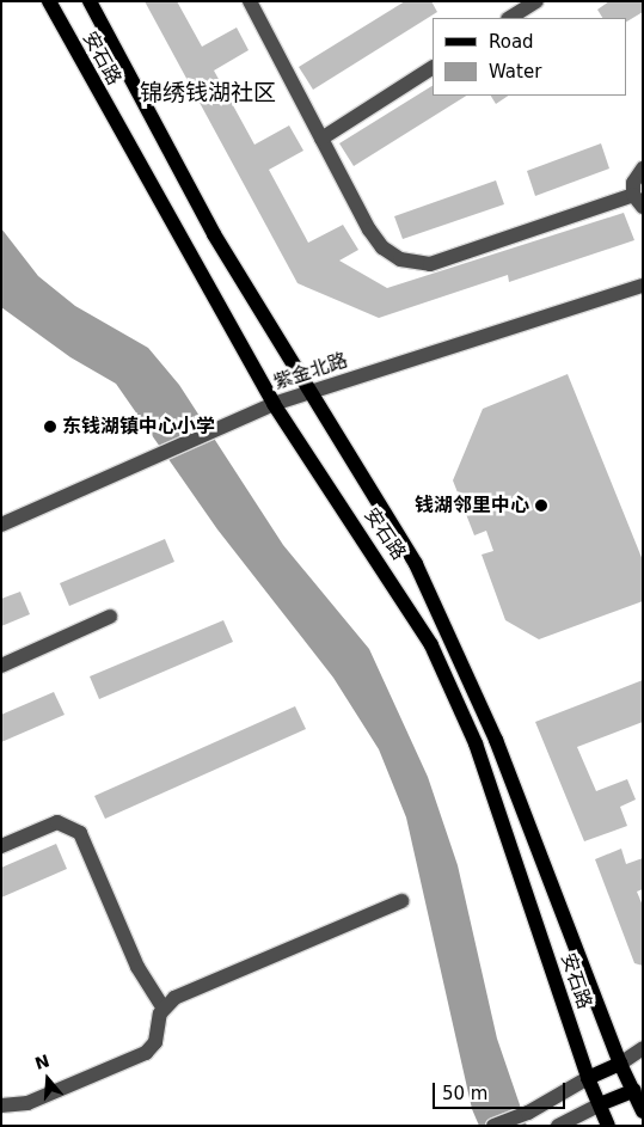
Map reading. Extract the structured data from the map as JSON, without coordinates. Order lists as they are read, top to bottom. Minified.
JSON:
{"streets":{"main road":["安石路"],"street":["紫金北路"]},"crossings":[["安石路","紫金北路"]],"districts":["锦绣钱湖社区"],"places":["东钱湖镇中心小学","钱湖邻里中心"],"legend":["Road","Water"],"scale_bar":"50 m","north":"top"}
